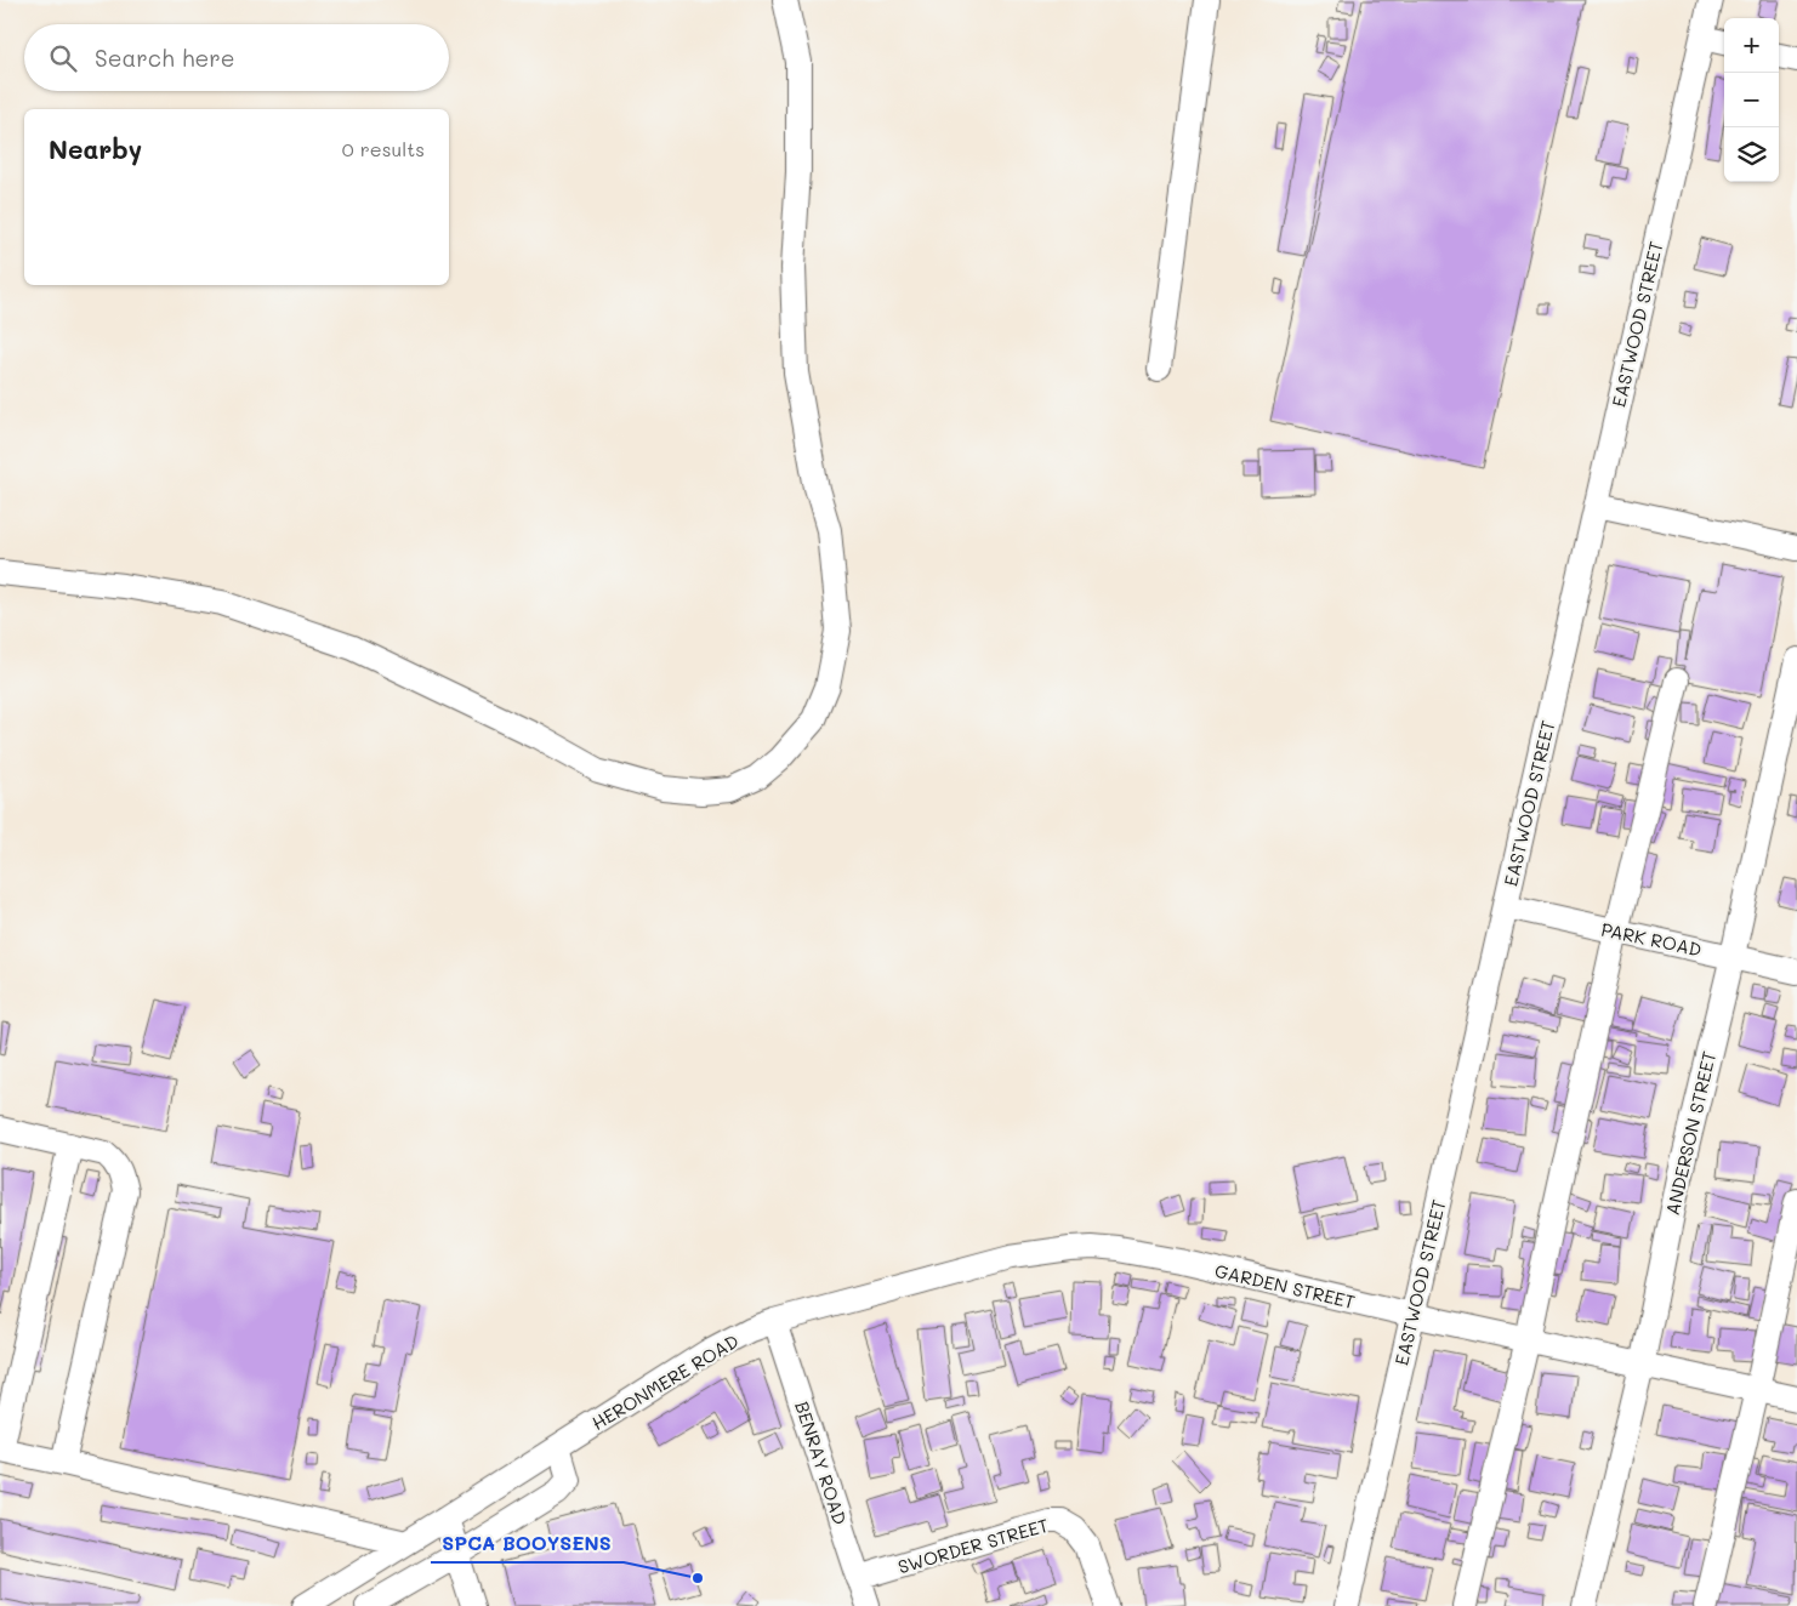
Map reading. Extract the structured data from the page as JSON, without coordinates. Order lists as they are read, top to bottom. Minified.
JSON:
{"streets":{"street":["EASTWOOD STREET","PARK ROAD","ANDERSON STREET","GARDEN STREET","HERONMERE ROAD","BENRAY ROAD","SWORDER STREET"]},"crossings":[["EASTWOOD STREET","PARK ROAD"],["EASTWOOD STREET","GARDEN STREET"],["PARK ROAD","ANDERSON STREET"],["ANDERSON STREET","GARDEN STREET"],["GARDEN STREET","HERONMERE ROAD"],["GARDEN STREET","BENRAY ROAD"],["HERONMERE ROAD","BENRAY ROAD"],["BENRAY ROAD","SWORDER STREET"]],"places":["SPCA BOOYSENS"],"page":{"map_buttons":["+","−"],"search":"Search here","heading":["Nearby","0 results"]}}
